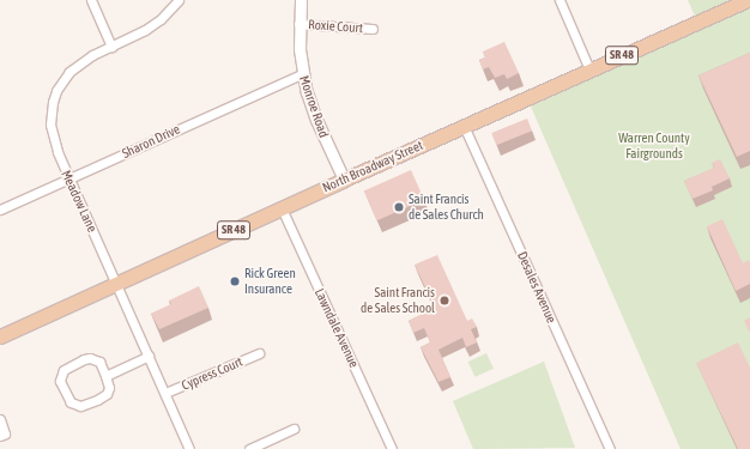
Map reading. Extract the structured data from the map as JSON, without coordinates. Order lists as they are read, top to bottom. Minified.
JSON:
{"streets":{"main road":["SR 48","North Broadway Street"],"street":["Roxie Court","Monroe Road","Sharon Drive","Meadow Lane","Desales Avenue","Lawndale Avenue","Cypress Court"]},"crossings":[["Roxie Court","Monroe Road"],["Monroe Road","Sharon Drive"],["Monroe Road","North Broadway Street"],["Sharon Drive","Meadow Lane"],["North Broadway Street","Meadow Lane"],["North Broadway Street","Desales Avenue"],["North Broadway Street","Lawndale Avenue"],["Meadow Lane","Cypress Court"]],"parks":["Warren County Fairgrounds"],"places":["Saint Francis de Sales Church","Rick Green Insurance","Saint Francis de Sales School"]}
